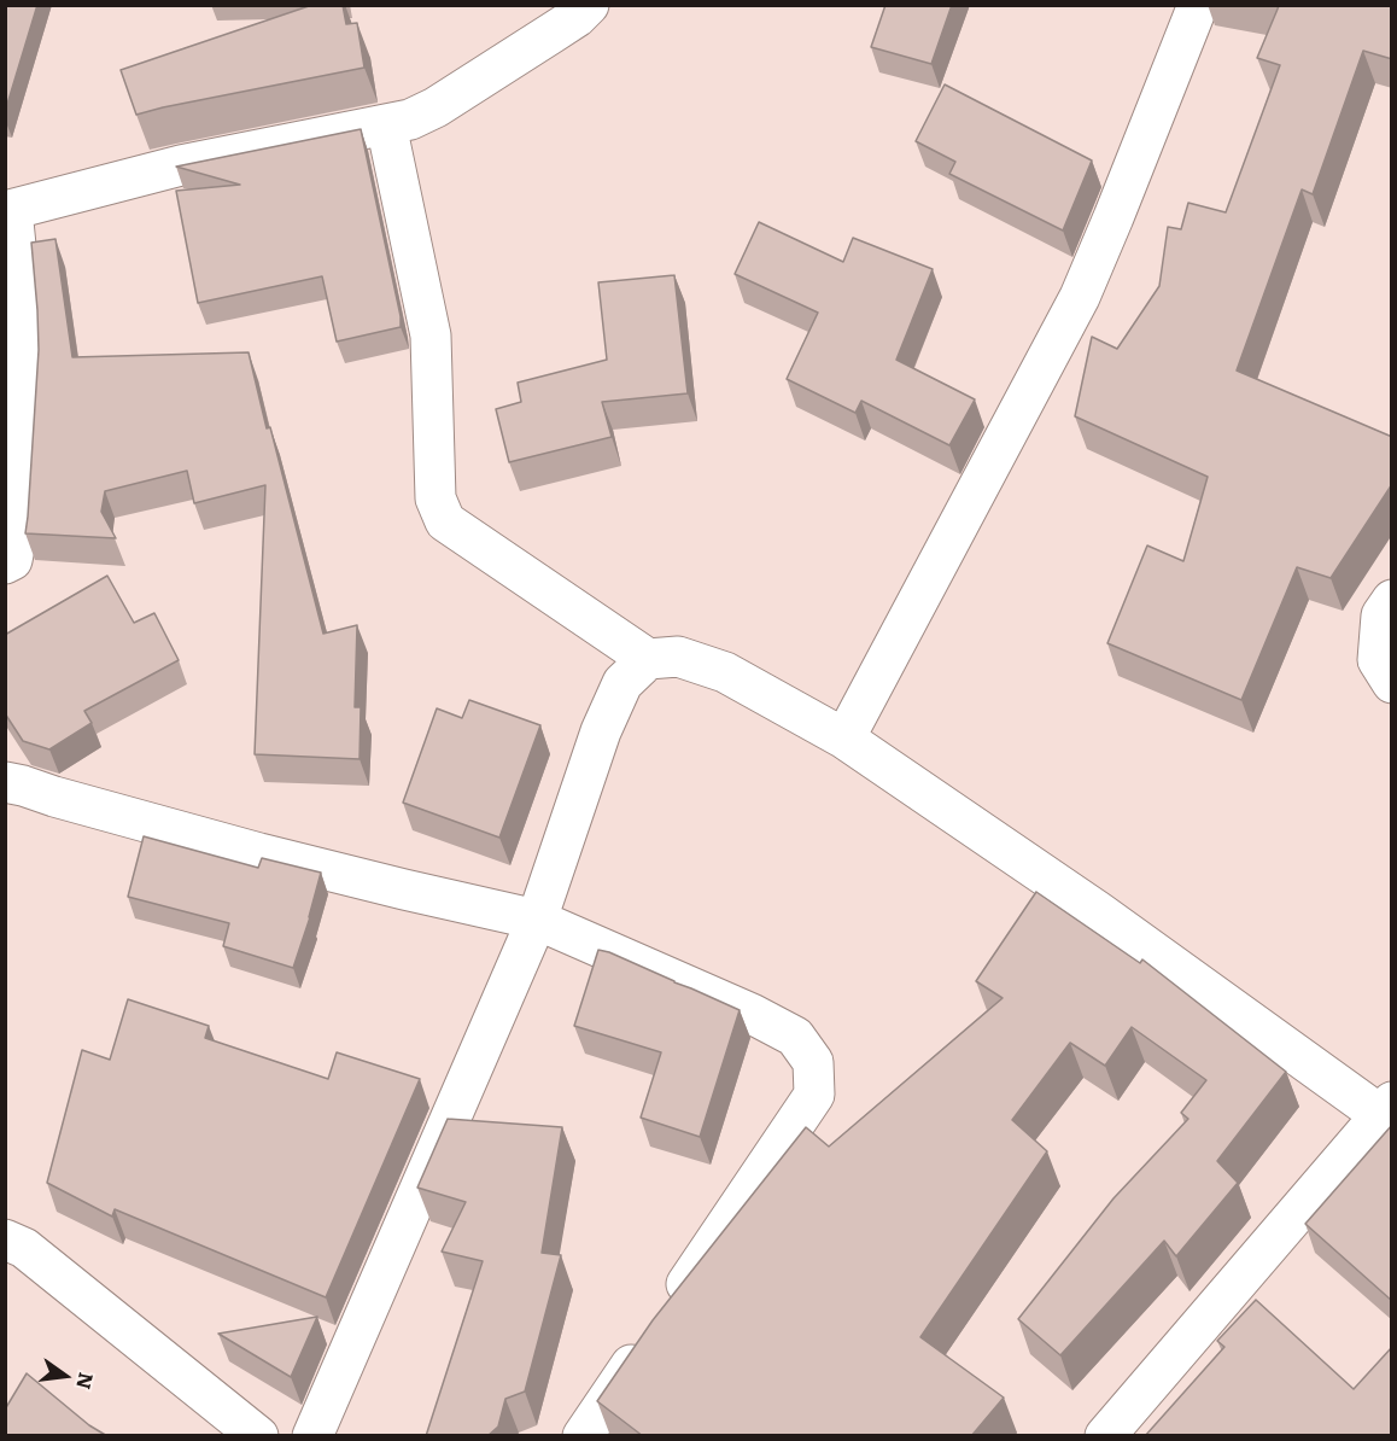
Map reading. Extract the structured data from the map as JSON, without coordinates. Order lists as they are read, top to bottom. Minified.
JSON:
{"north":"right"}
